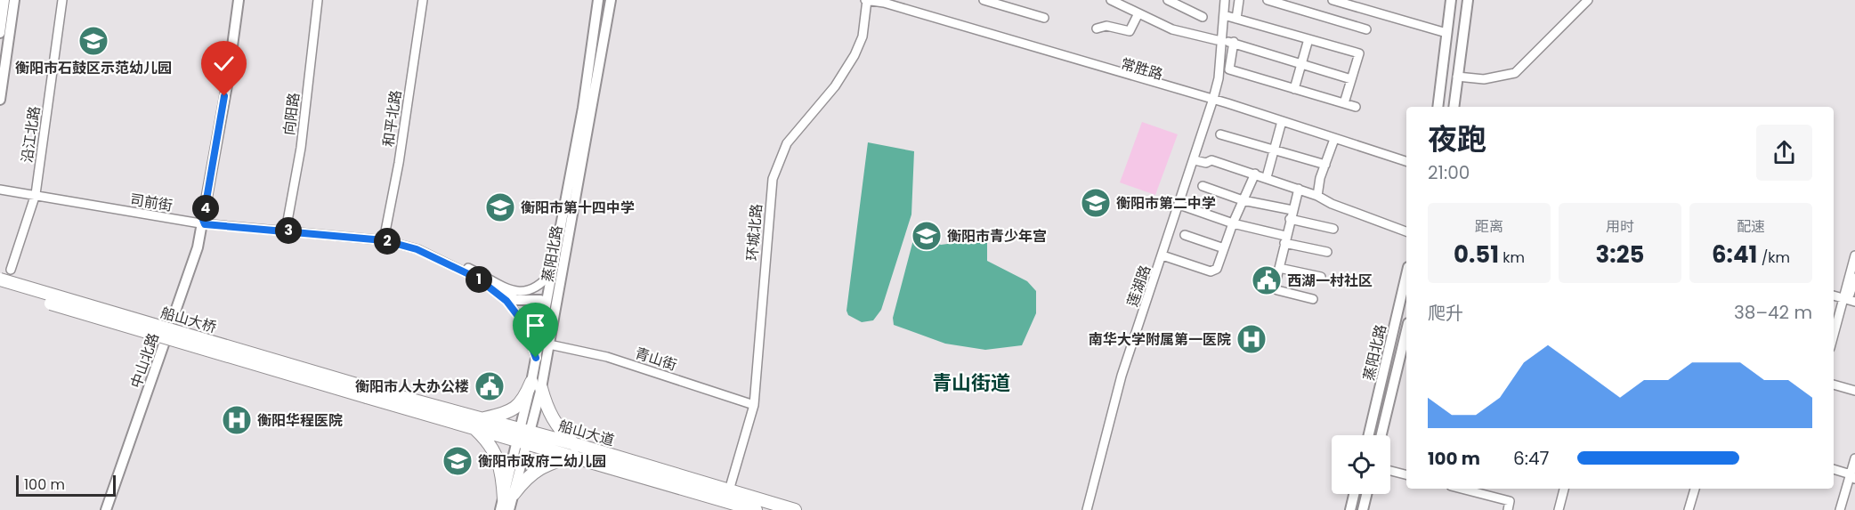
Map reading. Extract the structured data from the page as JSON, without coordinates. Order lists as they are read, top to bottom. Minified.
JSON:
{"streets":{"highway":["船山大桥","船山大道"],"main road":["蒸阳北路","中山北路"],"street":["常胜路","向阳路","和平北路","沿江北路","司前街","环城北路","莲湖路","青山街"]},"crossings":[["常胜路","环城北路"],["常胜路","莲湖路"],["向阳路","司前街"],["和平北路","司前街"],["沿江北路","司前街"],["司前街","蒸阳北路"],["司前街","中山北路"],["环城北路","青山街"],["环城北路","船山大道"],["蒸阳北路","青山街"],["蒸阳北路","船山大道"],["船山大桥","船山大道"]],"districts":["青山街道"],"places":{"school or university":["衡阳市石鼓区示范幼儿园","衡阳市第二中学","衡阳市第十四中学","衡阳市青少年宫","衡阳市政府二幼儿园"],"public building":["西湖一村社区","衡阳市人大办公楼"],"hospital":["南华大学附属第一医院","衡阳华程医院"]},"scale_bar":"100 m","page":{"heading":["夜跑","21:00"],"pins":["4","3","2","1"],"stats":[["距离","0.51 km"],["用时","3:25"],["配速","6:41 /km"]],"chart":["爬升","38–42 m"],"list":[{"name":"100 m","note":"6:47"}],"scale":"100 m"}}
